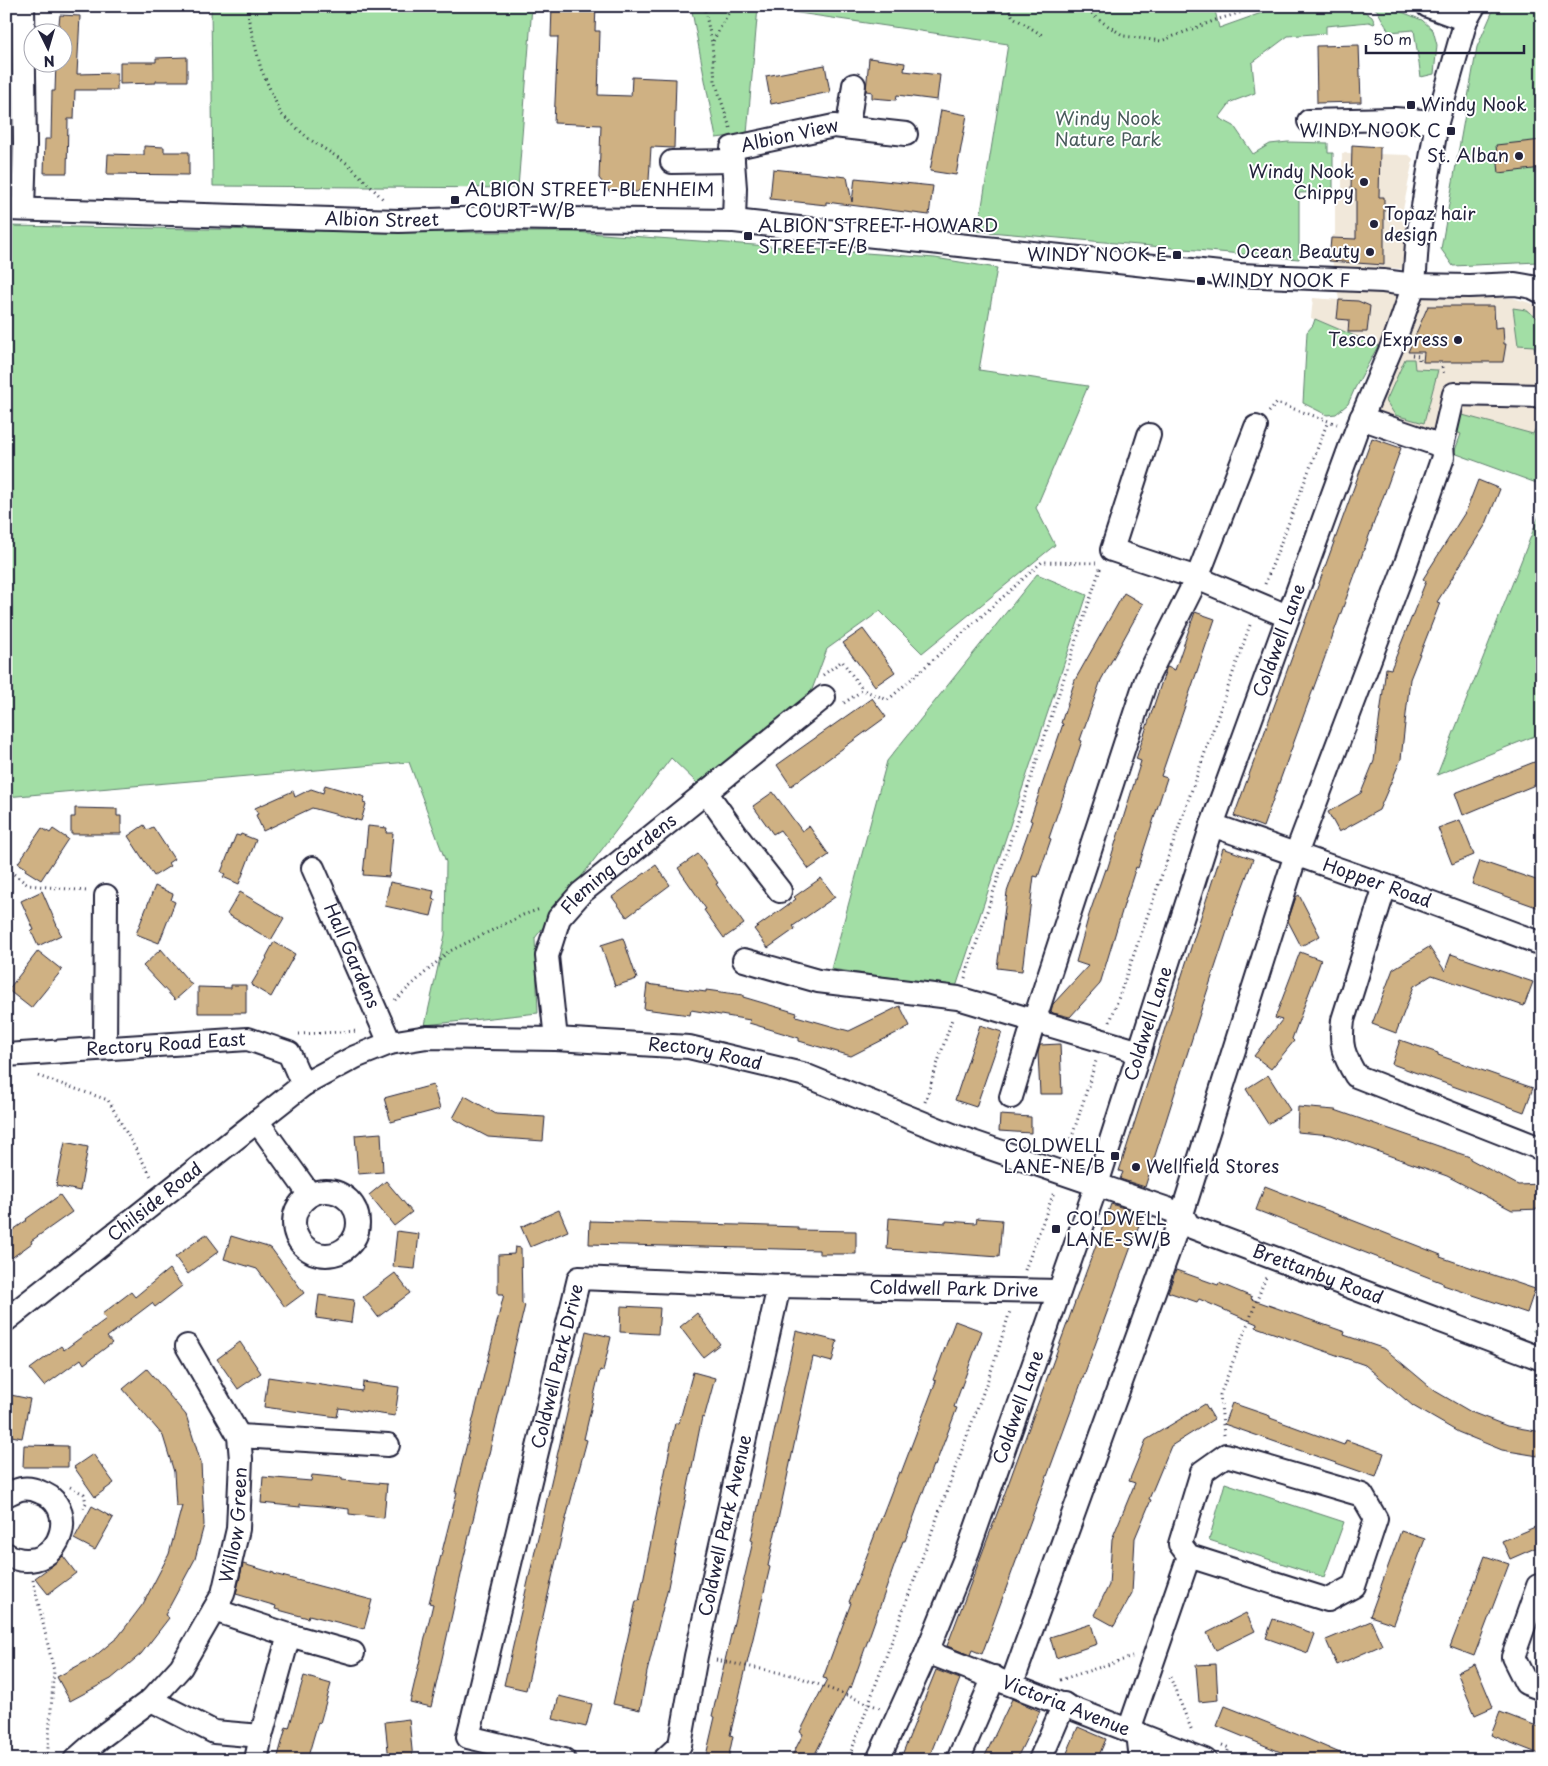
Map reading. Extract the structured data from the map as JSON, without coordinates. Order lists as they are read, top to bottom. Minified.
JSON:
{"streets":{"street":["Albion View","Albion Street","Coldwell Lane","Fleming Gardens","Hopper Road","Hall Gardens","Rectory Road East","Rectory Road","Chilside Road","Brettanby Road","Coldwell Park Drive","Willow Green","Coldwell Park Avenue","Victoria Avenue"]},"crossings":[["Albion Street","Coldwell Lane"],["Coldwell Lane","Hopper Road"],["Coldwell Lane","Rectory Road"],["Coldwell Lane","Brettanby Road"],["Coldwell Lane","Coldwell Park Drive"],["Coldwell Lane","Victoria Avenue"],["Fleming Gardens","Rectory Road"],["Hall Gardens","Rectory Road"],["Rectory Road East","Rectory Road"],["Rectory Road East","Chilside Road"],["Rectory Road","Chilside Road"],["Rectory Road","Brettanby Road"],["Coldwell Park Drive","Coldwell Park Avenue"]],"parks":["Windy Nook Nature Park"],"places":{"transit":["Windy Nook","WINDY NOOK C","ALBION STREET-BLENHEIM COURT-W/B","ALBION STREET-HOWARD STREET-E/B","WINDY NOOK E","WINDY NOOK F","COLDWELL LANE-NE/B","COLDWELL LANE-SW/B"],"other":["St. Alban","Windy Nook Chippy","Topaz hair design","Ocean Beauty","Tesco Express","Wellfield Stores"]},"scale_bar":"50 m","north":"bottom"}
